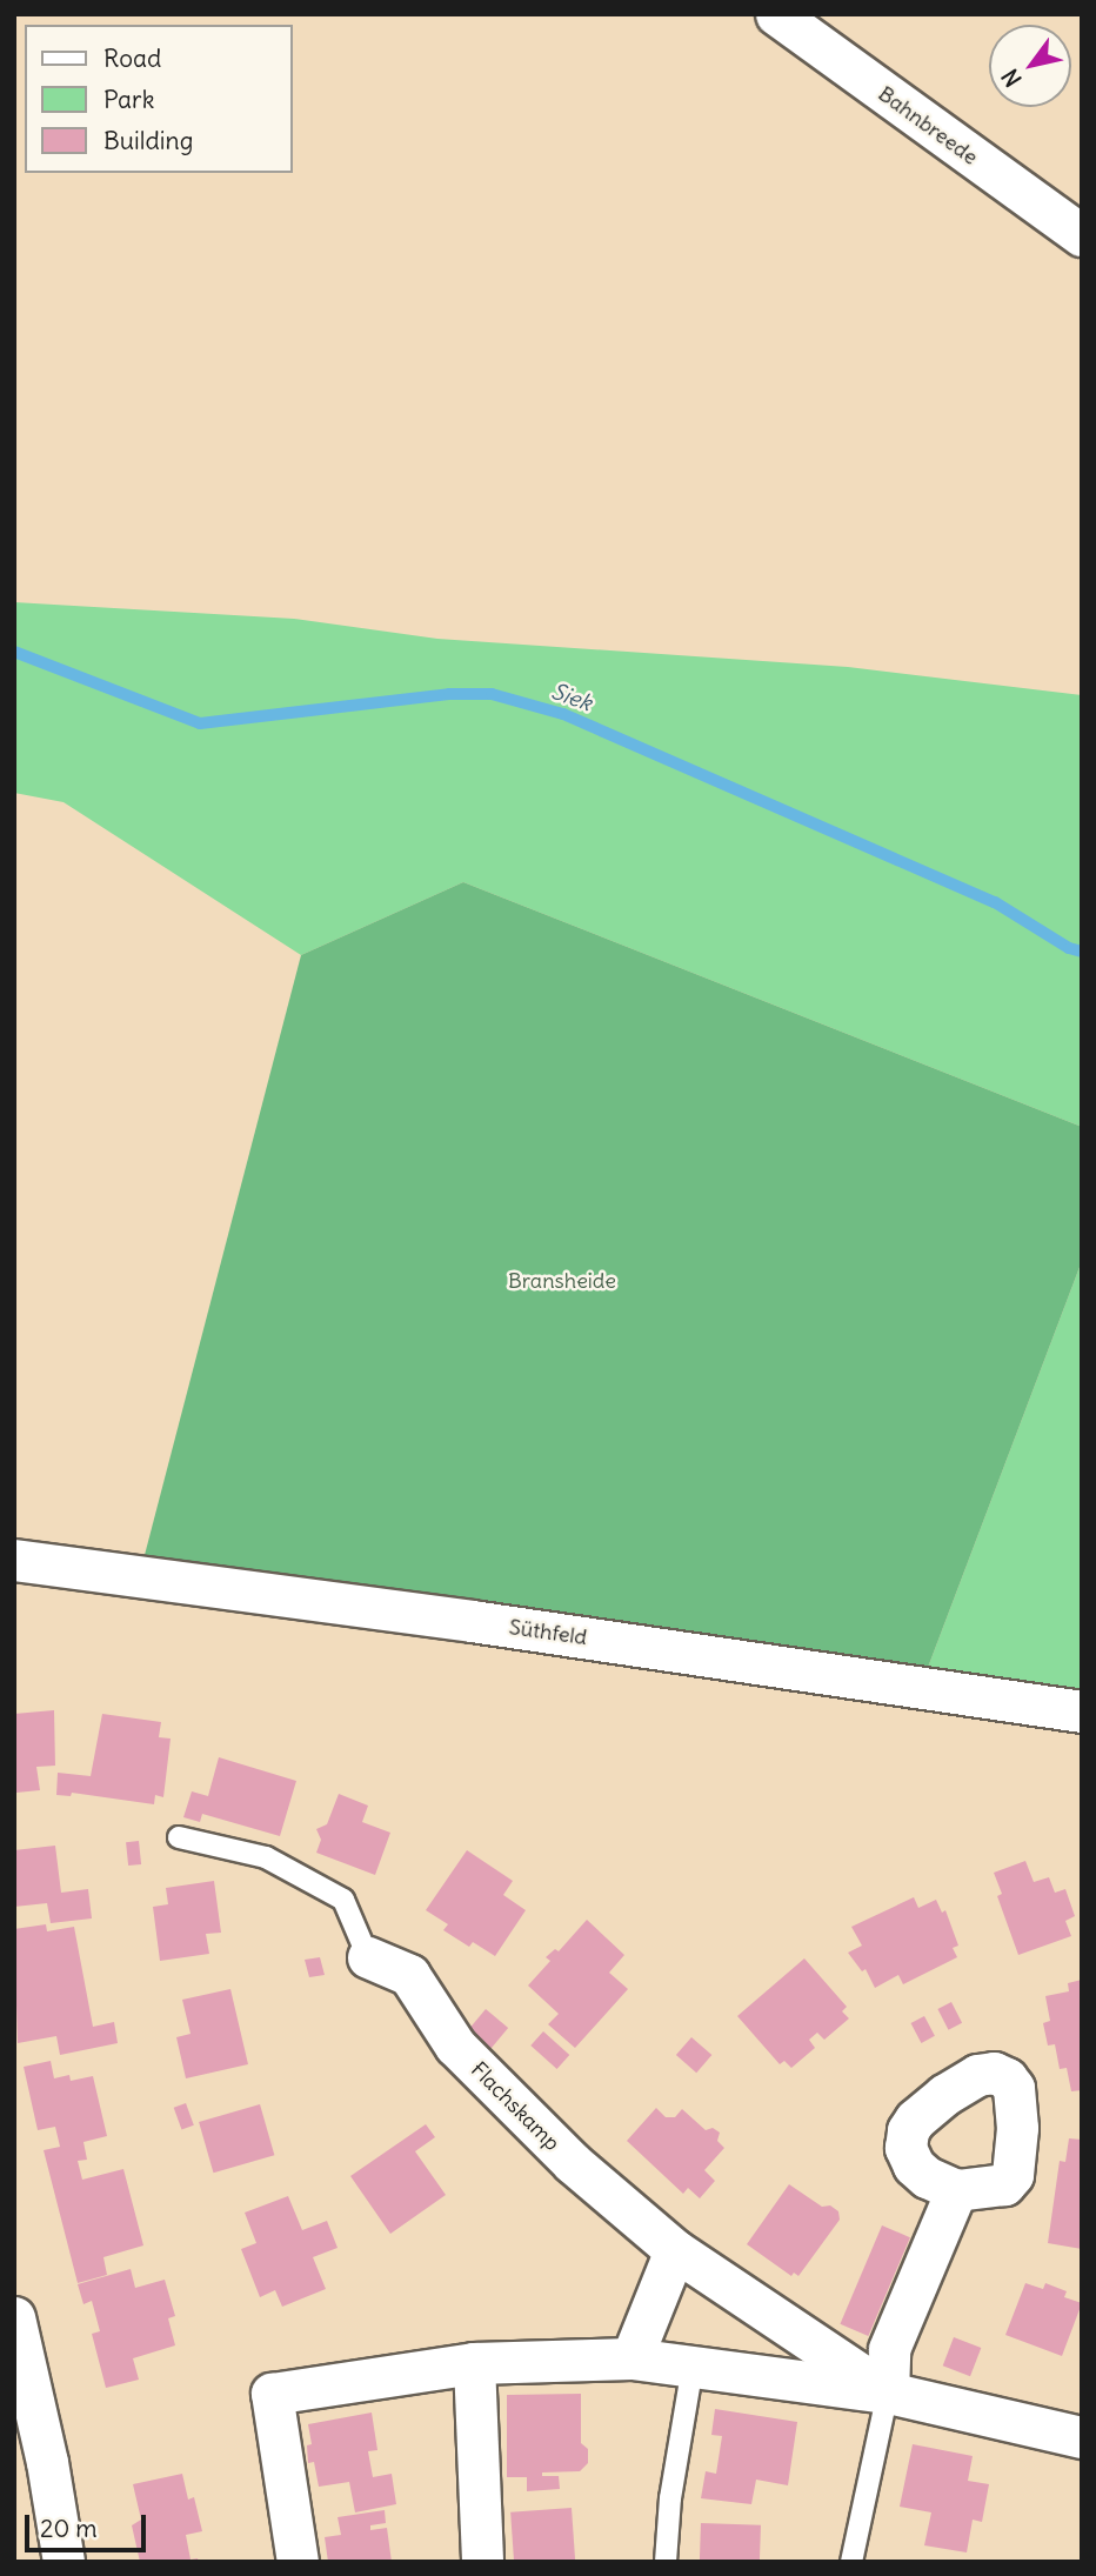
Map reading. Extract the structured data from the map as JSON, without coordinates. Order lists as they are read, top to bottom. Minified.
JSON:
{"streets":{"street":["Bahnbreede","Süthfeld","Flachskamp"]},"water":["Siek"],"parks":["Bransheide"],"legend":["Road","Park","Building"],"scale_bar":"20 m","north":"bottom left"}
